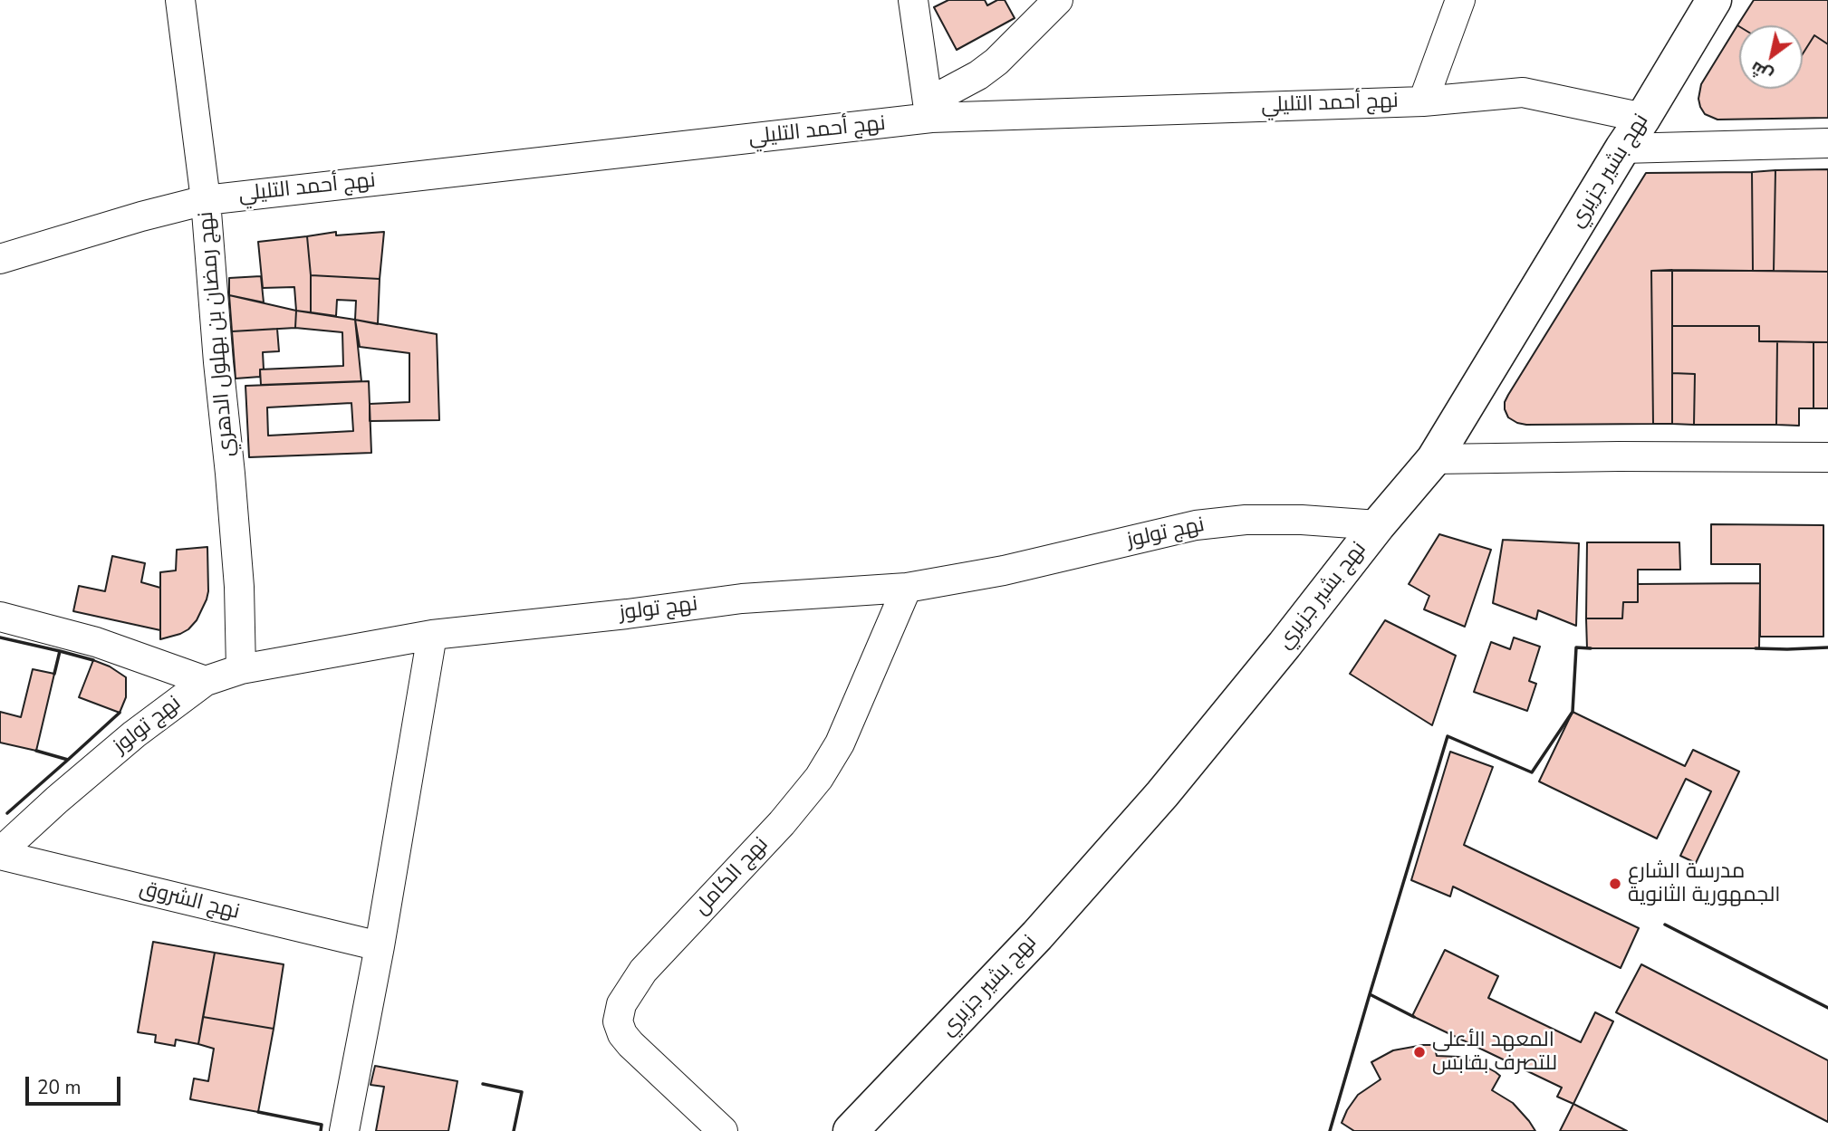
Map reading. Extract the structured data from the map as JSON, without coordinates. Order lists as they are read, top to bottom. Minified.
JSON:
{"streets":{"street":["نهج أحمد التليلي","نهج بشير جزيري","نهج رمضان بن بهلول الدهري","نهج تولوز","نهج الكامل","نهج الشروق"]},"crossings":[["نهج أحمد التليلي","نهج بشير جزيري"],["نهج أحمد التليلي","نهج رمضان بن بهلول الدهري"],["نهج بشير جزيري","نهج تولوز"],["نهج رمضان بن بهلول الدهري","نهج تولوز"],["نهج تولوز","نهج الكامل"],["نهج تولوز","نهج الشروق"]],"places":["مدرسة الشارع الجمهورية الثانوية","المعهد الأعلى للتصرف بقابس"],"scale_bar":"20 m","north":"bottom left"}
